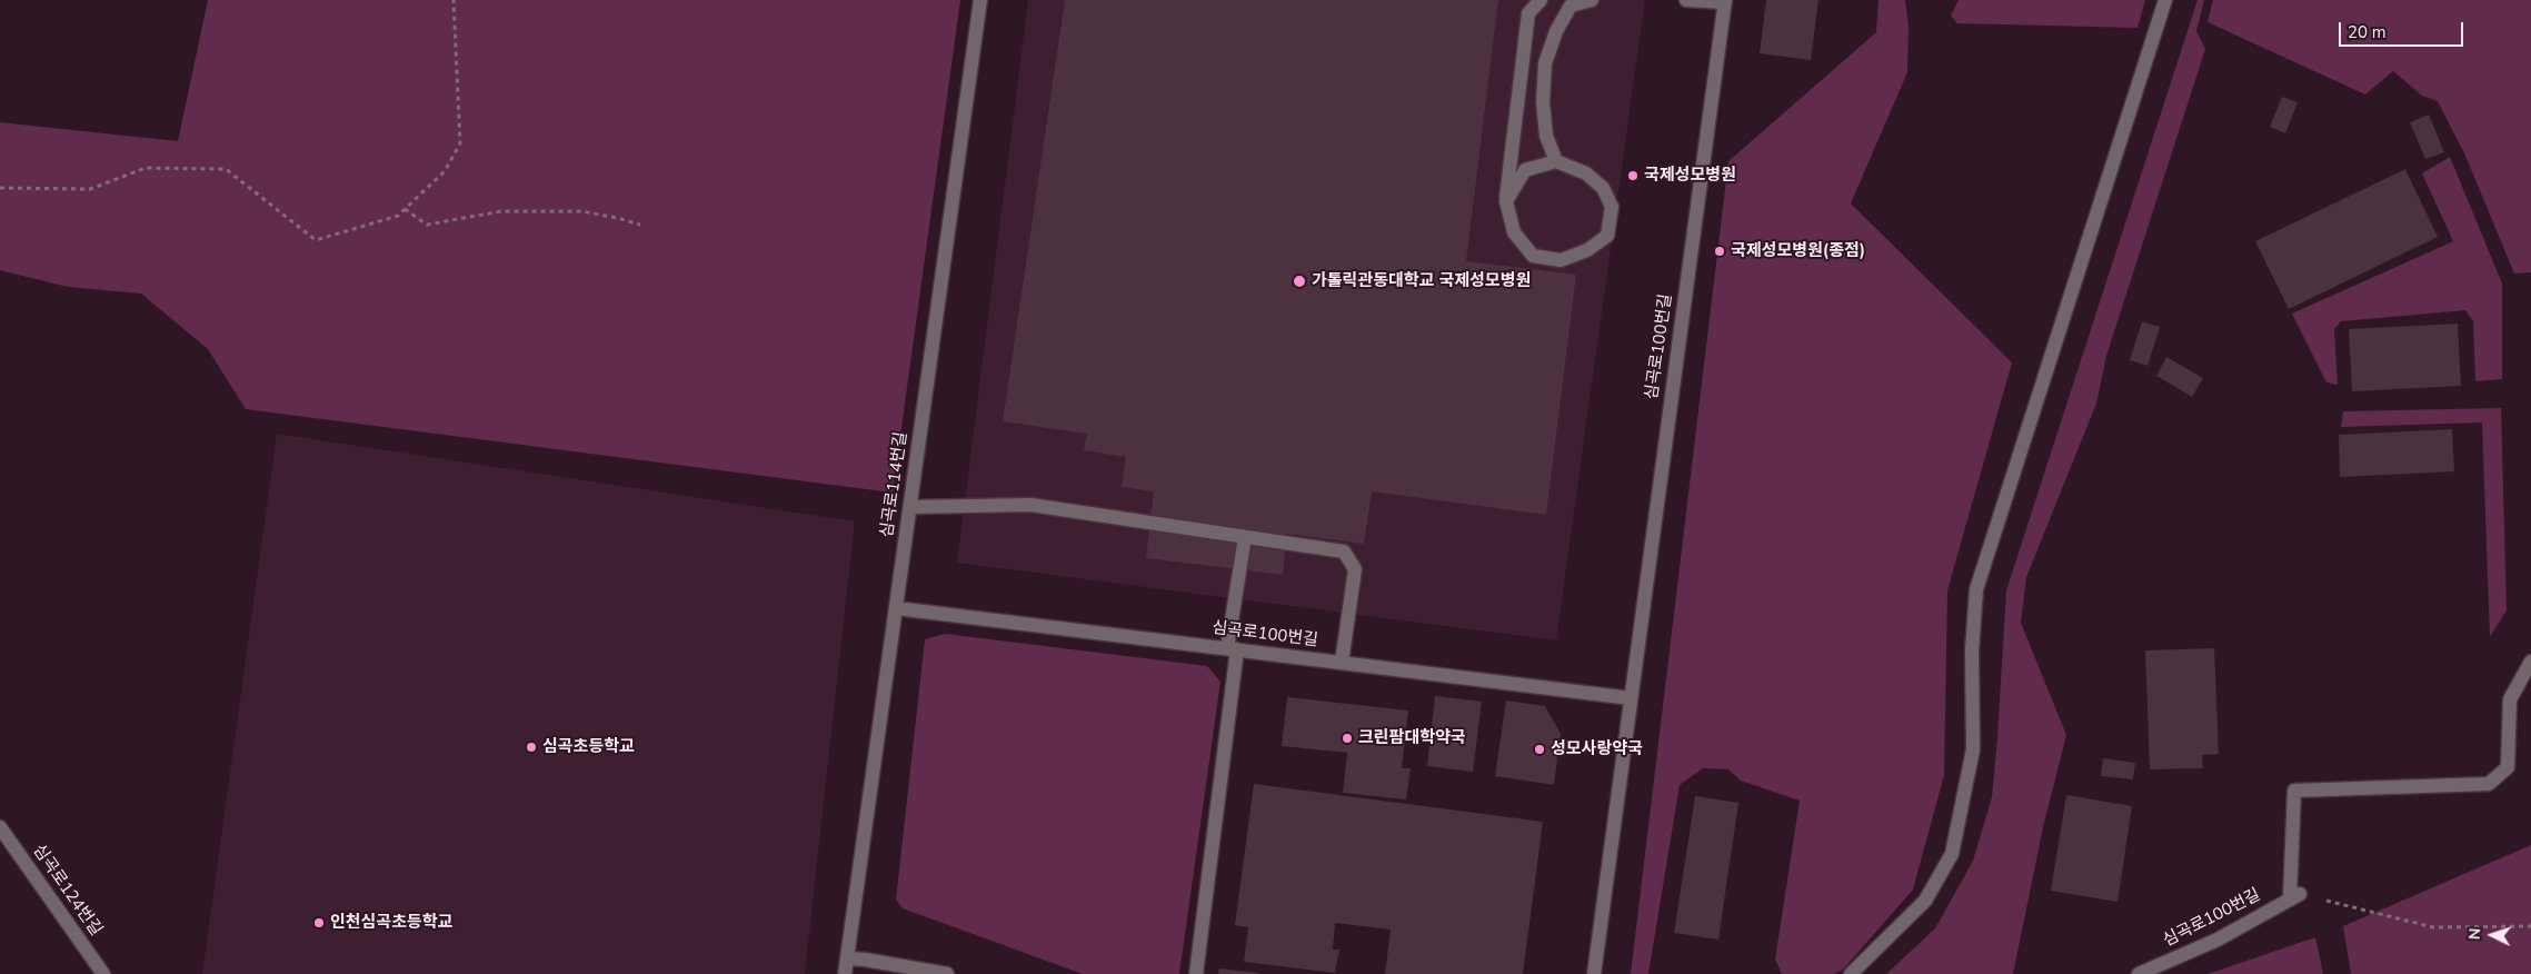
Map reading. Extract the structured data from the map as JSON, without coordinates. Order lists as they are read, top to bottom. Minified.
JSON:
{"streets":{"street":["심곡로100번길","심곡로114번길","심곡로124번길"]},"crossings":[["심곡로100번길","심곡로114번길"]],"places":["국제성모병원","국제성모병원(종점)","가톨릭관동대학교 국제성모병원","크린팜대학약국","심곡초등학교","성모사랑약국","인천심곡초등학교"],"scale_bar":"20 m","north":"left"}
